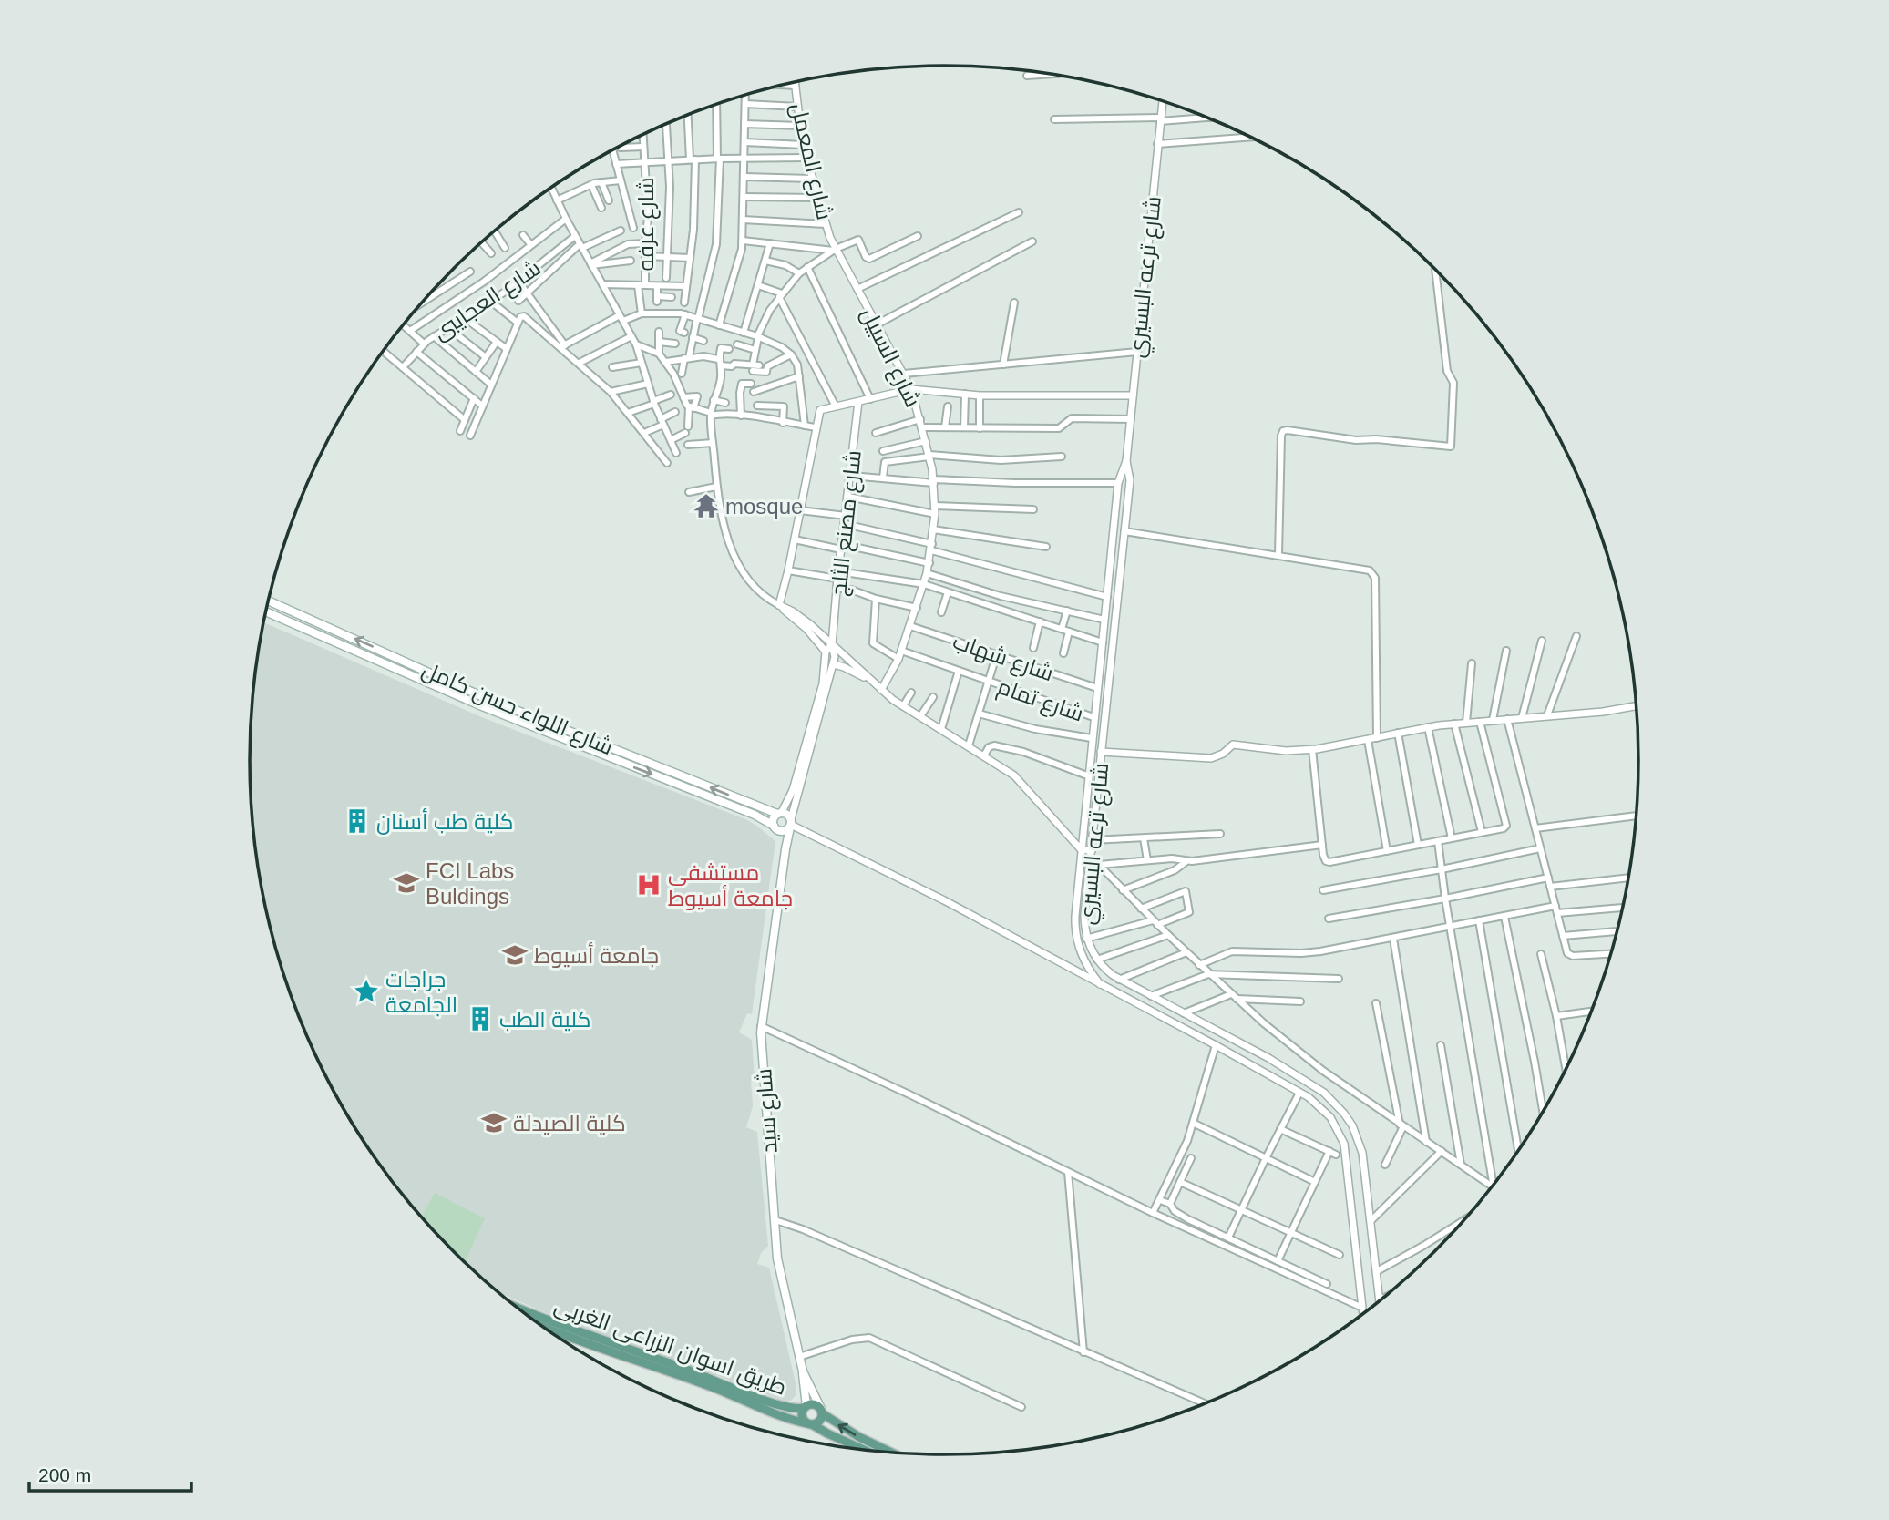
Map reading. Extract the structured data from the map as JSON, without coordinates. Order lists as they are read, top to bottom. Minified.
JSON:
{"streets":{"main road":["شارع اللواء حسن كامل","شارع سيد","طريق اسوان الزراعى الغربى"],"street":["شارع المعمل","شارع عرفه","شارع ترعه البسيري","شارع العجايبى","شارع السبيل","شارع مصنع الثلج","شارع شهاب","شارع تمام"]},"crossings":[["شارع المعمل","شارع السبيل"],["شارع ترعه البسيري","شارع شهاب"],["شارع ترعه البسيري","شارع تمام"],["شارع السبيل","شارع شهاب"],["شارع السبيل","شارع تمام"],["شارع مصنع الثلج","شارع سيد"],["شارع اللواء حسن كامل","شارع سيد"],["شارع سيد","طريق اسوان الزراعى الغربى"]],"places":{"temple":["mosque"],"building":["كلية طب أسنان","كلية الطب"],"school or university":["FCI Labs Buldings","جامعة أسيوط","كلية الصيدلة"],"hospital":["مستشفی جامعة أسيوط"],"place":["جراجات الجامعة"]},"scale_bar":"200 m"}
